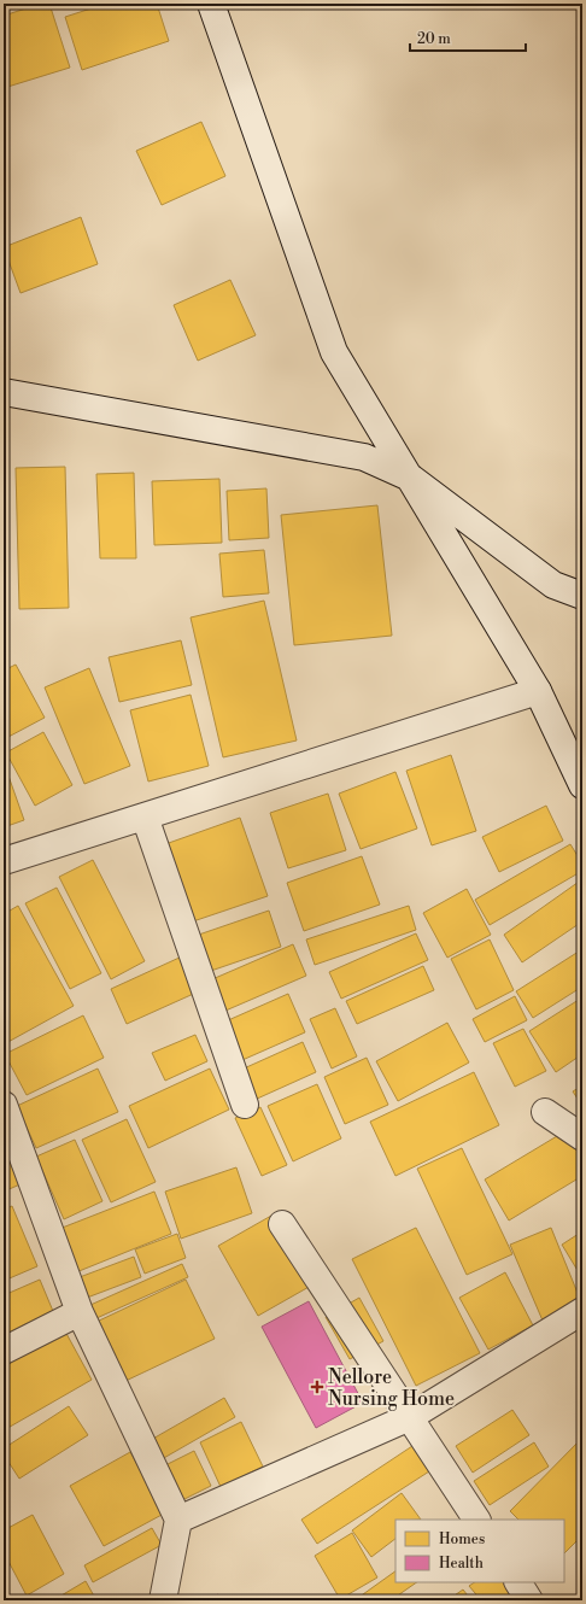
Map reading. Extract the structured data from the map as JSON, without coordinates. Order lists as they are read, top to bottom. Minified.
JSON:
{"places":{"health":["Nellore Nursing Home"]},"legend":["Homes","Health"],"scale_bar":"20 m"}
